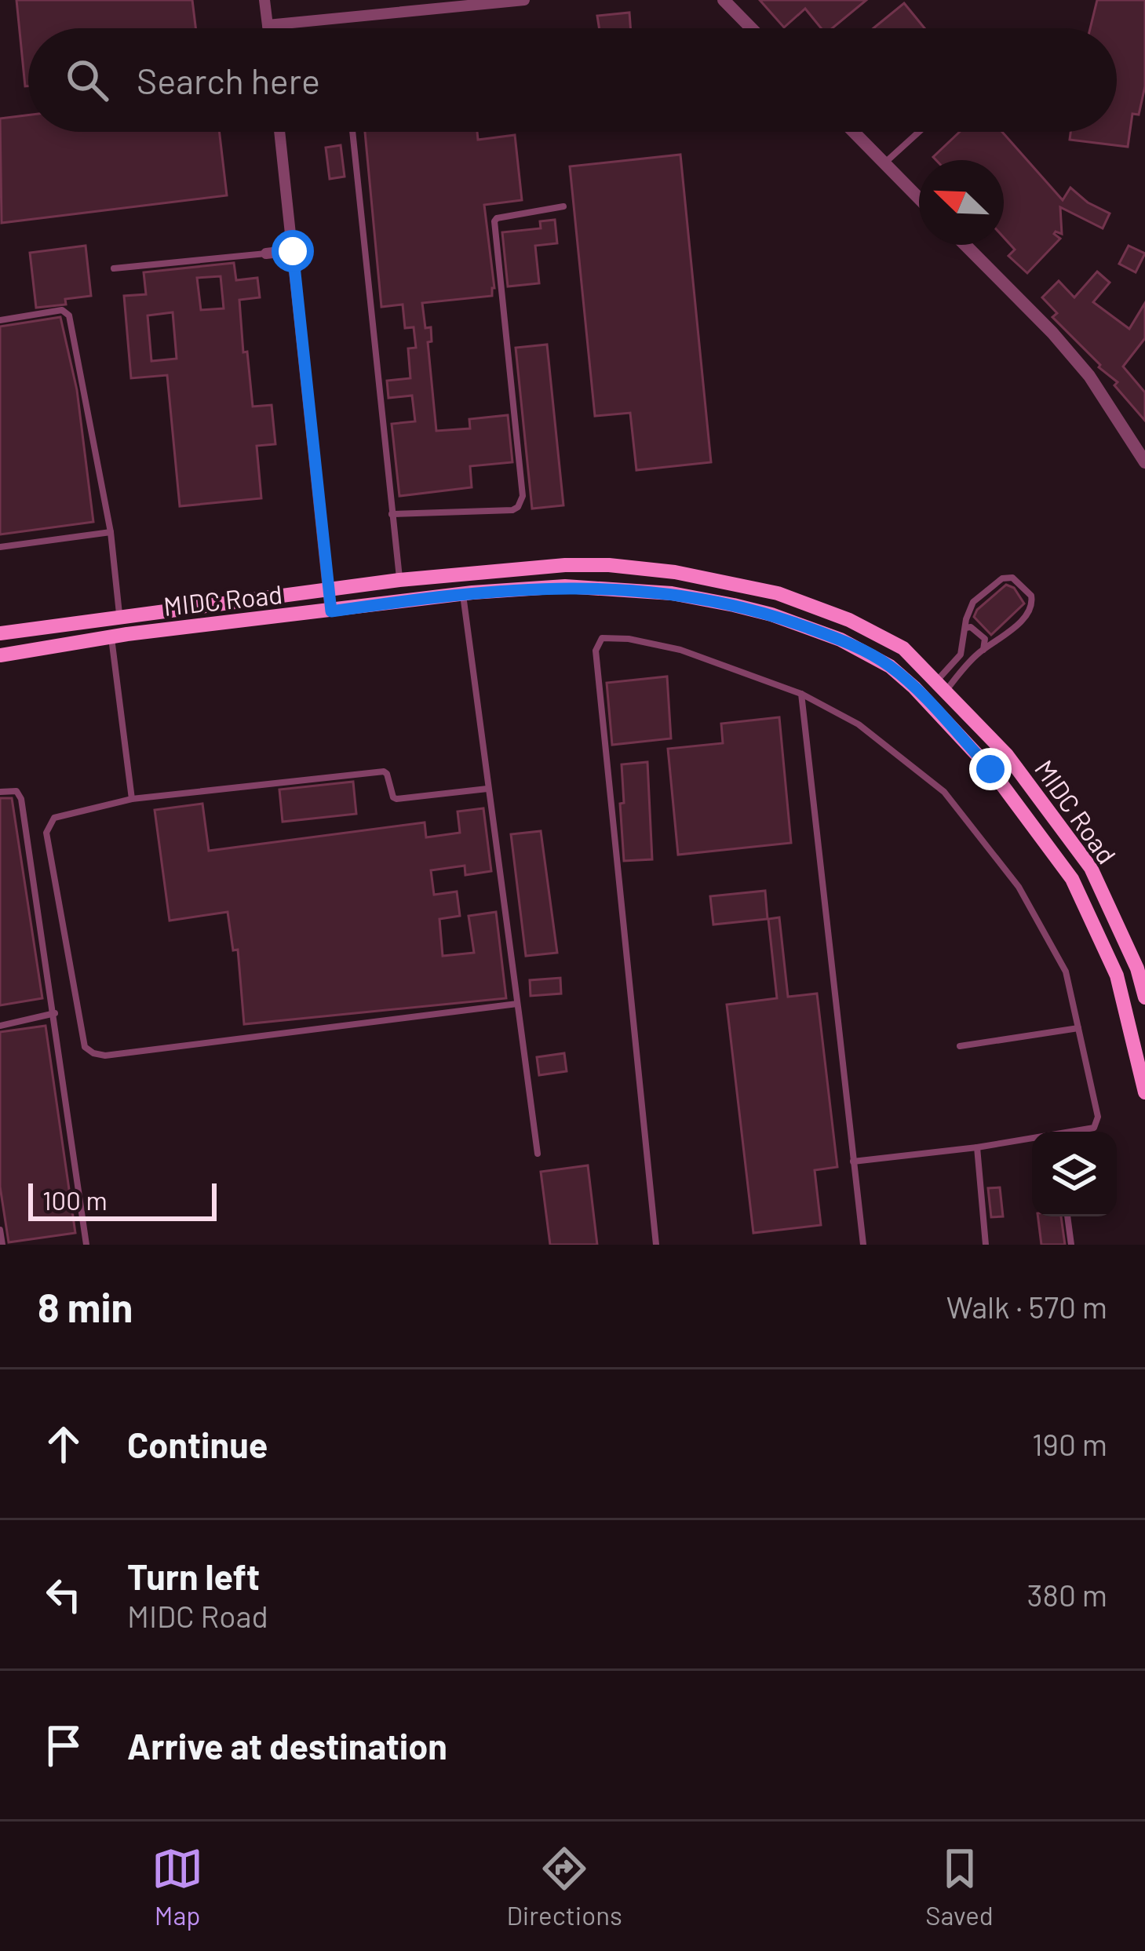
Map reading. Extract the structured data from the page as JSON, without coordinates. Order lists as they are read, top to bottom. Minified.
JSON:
{"streets":{"main road":["MIDC Road"]},"scale_bar":"100 m","north":"top left","page":{"search":"Search here","scale":"100 m","heading":["8 min","Walk · 570 m"],"list":[["Continue","190 m"],["Turn left","MIDC Road","380 m"],"Arrive at destination"],"nav":["Map","Directions","Saved"]}}
